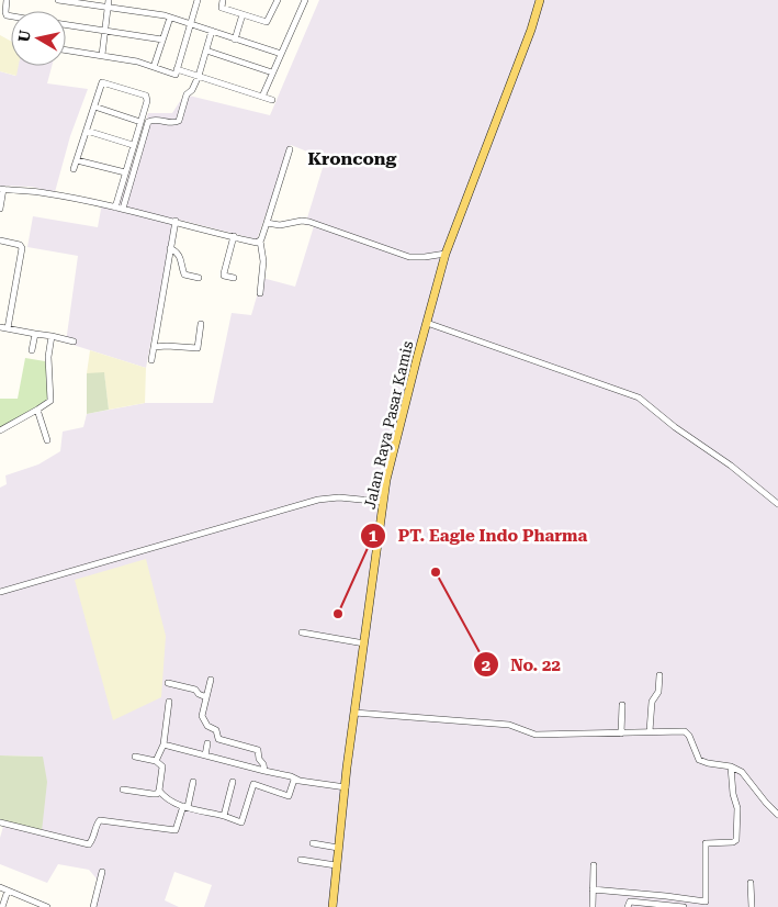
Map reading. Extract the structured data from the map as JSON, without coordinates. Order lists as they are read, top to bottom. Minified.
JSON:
{"streets":{"main road":["Jalan Raya Pasar Kamis"]},"districts":["Kroncong"],"places":["No. 22","PT. Eagle Indo Pharma"],"north":"left"}
